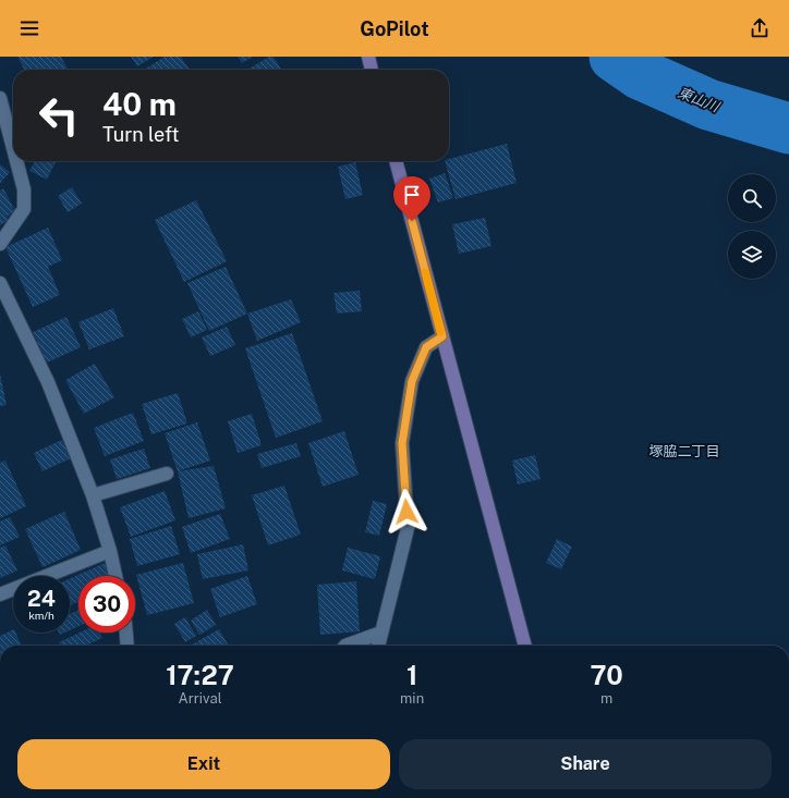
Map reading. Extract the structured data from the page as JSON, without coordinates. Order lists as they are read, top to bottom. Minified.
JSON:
{"districts":["塚脇二丁目"],"water":["東山川"],"page":{"header":"GoPilot","turn":["40 m","Turn left"],"speed":"24 km/h","limit":"30","eta":["17:27","Arrival","1","min","70","m"],"buttons":["Exit","Share"]}}
